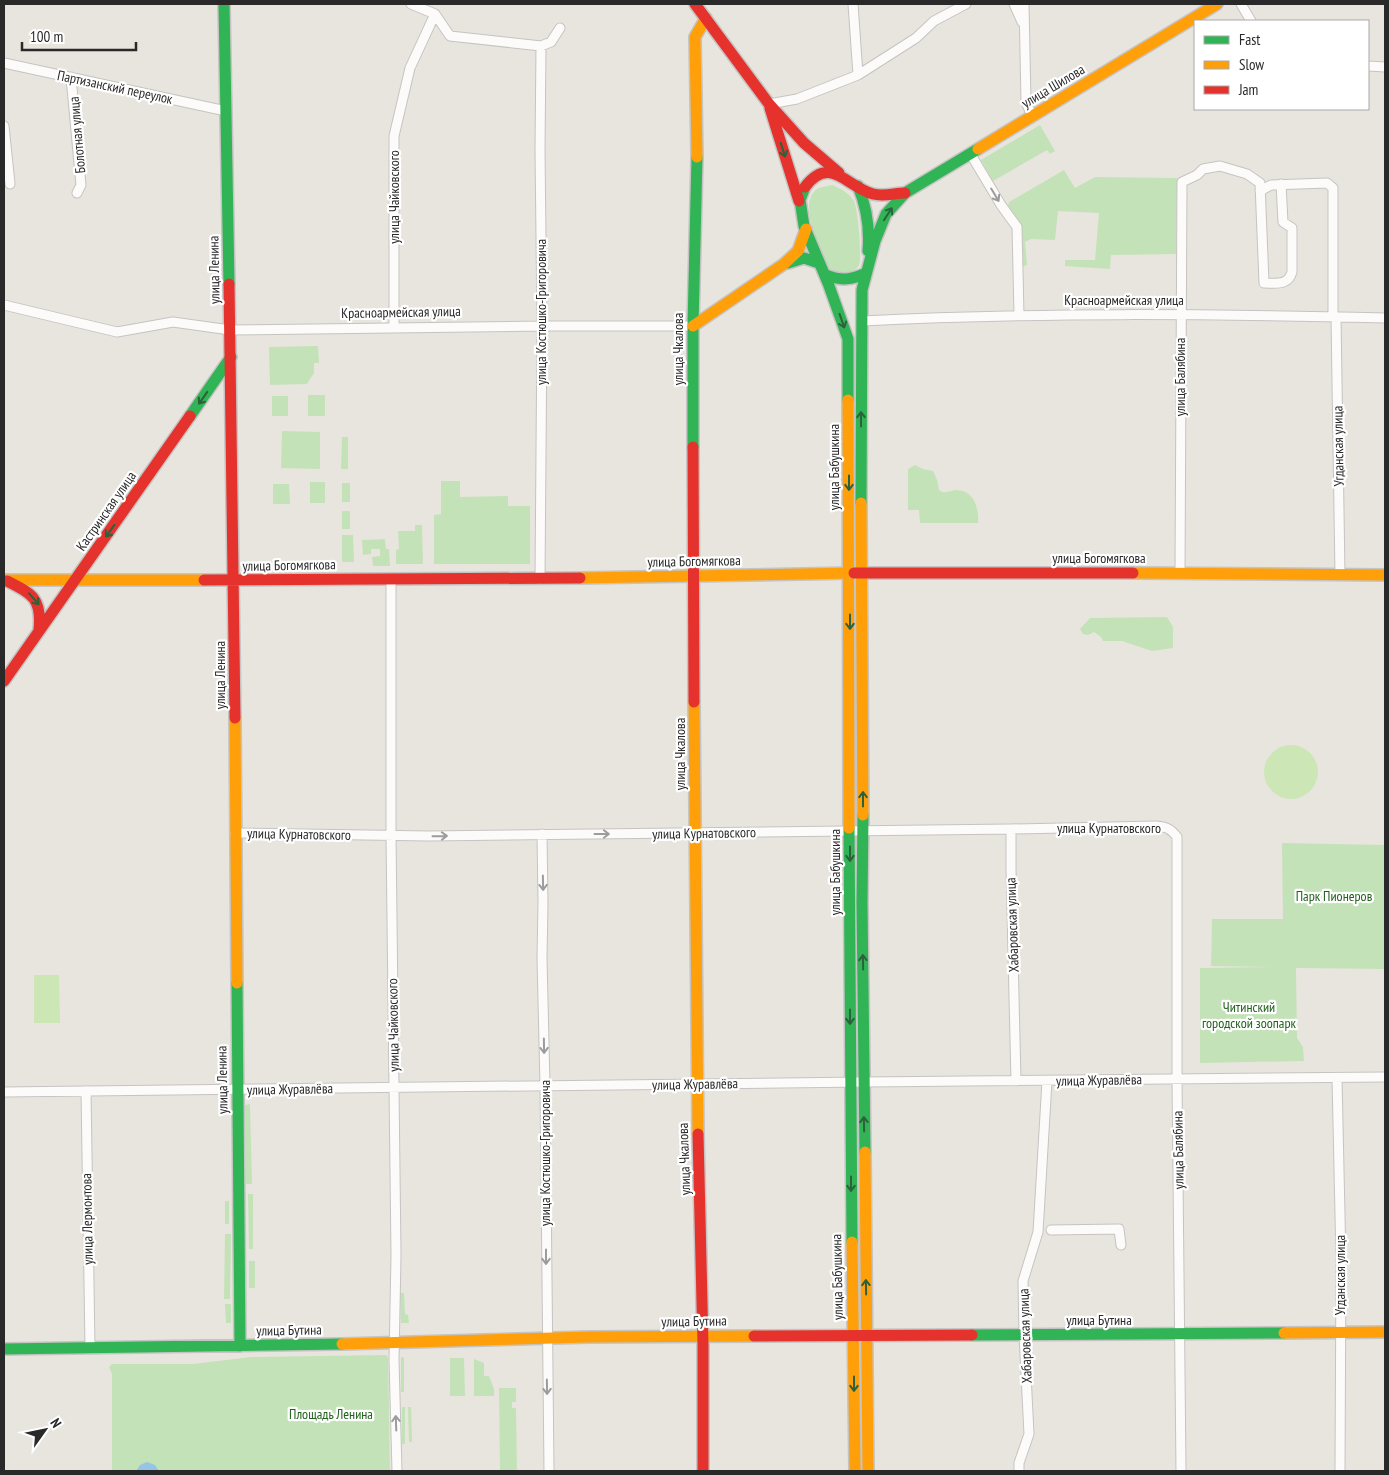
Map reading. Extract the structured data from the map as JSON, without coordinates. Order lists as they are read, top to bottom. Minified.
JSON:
{"streets":{"main road":["улица Шилова","улица Ленина","улица Чкалова","улица Бабушкина","Кастринская улица","улица Богомягкова","улица Бутина"],"street":["Партизанский переулок","Болотная улица","улица Чайковского","Красноармейская улица","улица Костюшко-Григоровича","улица Балябина","Угданская улица","улица Курнатовского","Хабаровская улица","улица Журавлёва","улица Лермонтова"]},"crossings":[["Партизанский переулок","Болотная улица"],["Партизанский переулок","улица Ленина"],["улица Чайковского","Красноармейская улица"],["улица Чайковского","улица Богомягкова"],["улица Чайковского","улица Курнатовского"],["улица Чайковского","улица Журавлёва"],["улица Чайковского","улица Бутина"],["улица Ленина","Красноармейская улица"],["улица Ленина","Кастринская улица"],["улица Ленина","улица Богомягкова"],["улица Ленина","улица Курнатовского"],["улица Ленина","улица Журавлёва"],["улица Ленина","улица Бутина"],["Красноармейская улица","улица Костюшко-Григоровича"],["Красноармейская улица","улица Чкалова"],["Красноармейская улица","улица Балябина"],["Красноармейская улица","Угданская улица"],["Красноармейская улица","улица Бабушкина"],["улица Костюшко-Григоровича","улица Богомягкова"],["улица Костюшко-Григоровича","улица Курнатовского"],["улица Костюшко-Григоровича","улица Журавлёва"],["улица Костюшко-Григоровича","улица Бутина"],["улица Чкалова","улица Богомягкова"],["улица Чкалова","улица Курнатовского"],["улица Чкалова","улица Журавлёва"],["улица Чкалова","улица Бутина"],["улица Балябина","улица Богомягкова"],["улица Балябина","улица Курнатовского"],["улица Балябина","улица Журавлёва"],["улица Балябина","улица Бутина"],["Угданская улица","улица Богомягкова"],["Угданская улица","улица Журавлёва"],["Угданская улица","улица Бутина"],["улица Бабушкина","улица Богомягкова"],["улица Бабушкина","улица Курнатовского"],["улица Бабушкина","улица Журавлёва"],["улица Бабушкина","улица Бутина"],["Кастринская улица","улица Богомягкова"],["улица Курнатовского","Хабаровская улица"],["Хабаровская улица","улица Журавлёва"],["Хабаровская улица","улица Бутина"],["улица Журавлёва","улица Лермонтова"],["улица Лермонтова","улица Бутина"]],"one_way":["улица Костюшко-Григоровича","Кастринская улица"],"parks":["Парк Пионеров","Читинский городской зоопарк","Площадь Ленина"],"legend":["Fast","Slow","Jam"],"scale_bar":"100 m","north":"top right"}
